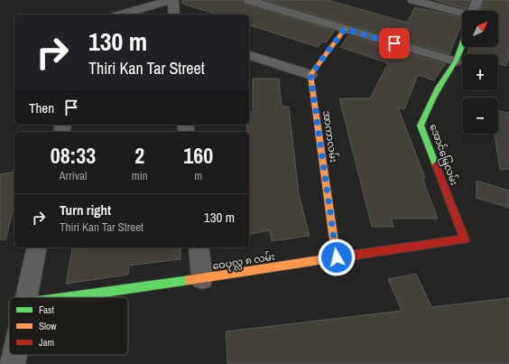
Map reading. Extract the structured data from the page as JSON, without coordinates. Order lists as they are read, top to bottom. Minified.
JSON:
{"streets":{"street":["အာကာလမ်း","အောင်မြေလမ်း","ဝေပုလ္လ ၈ လမ်း"]},"crossings":[["အာကာလမ်း","ဝေပုလ္လ ၈ လမ်း"],["အောင်မြေလမ်း","ဝေပုလ္လ ၈ လမ်း"]],"legend":["Fast","Slow","Jam"],"north":"top right","page":{"map_buttons":["+","−"],"turn":["130 m","Thiri Kan Tar Street"],"then":"Then","eta":["08:33","Arrival","2","min","160","m"],"list":[{"name":"Turn right","note":"Thiri Kan Tar Street","value":"130 m"}]}}
